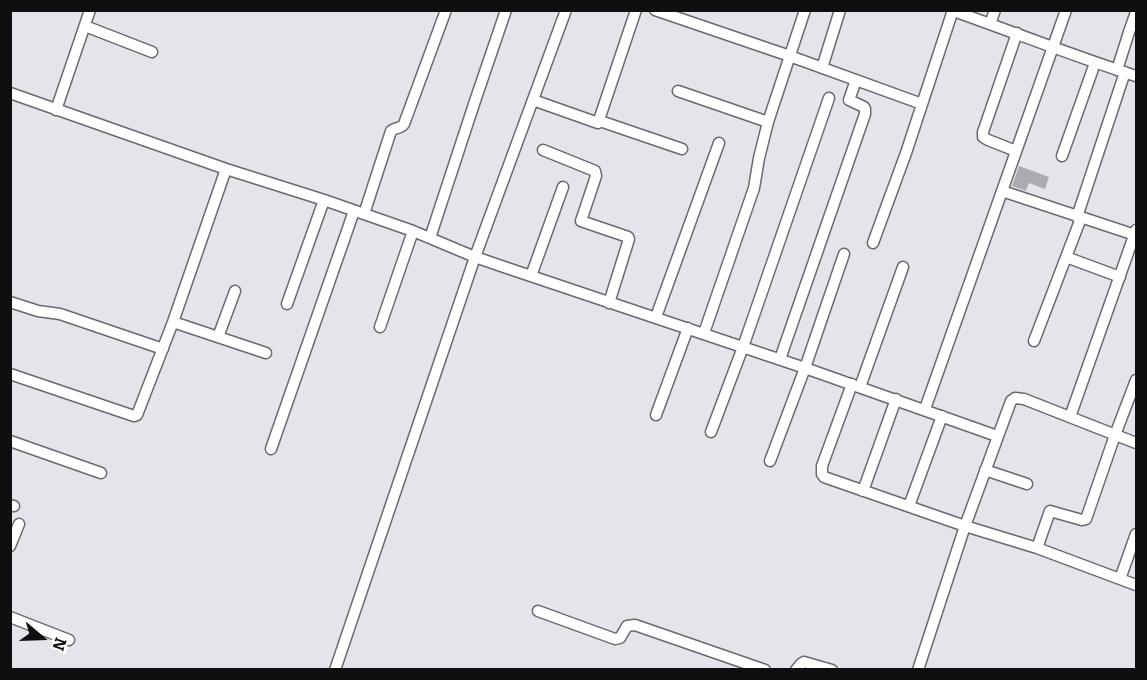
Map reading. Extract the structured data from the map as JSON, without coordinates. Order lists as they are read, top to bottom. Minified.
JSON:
{"north":"right"}
